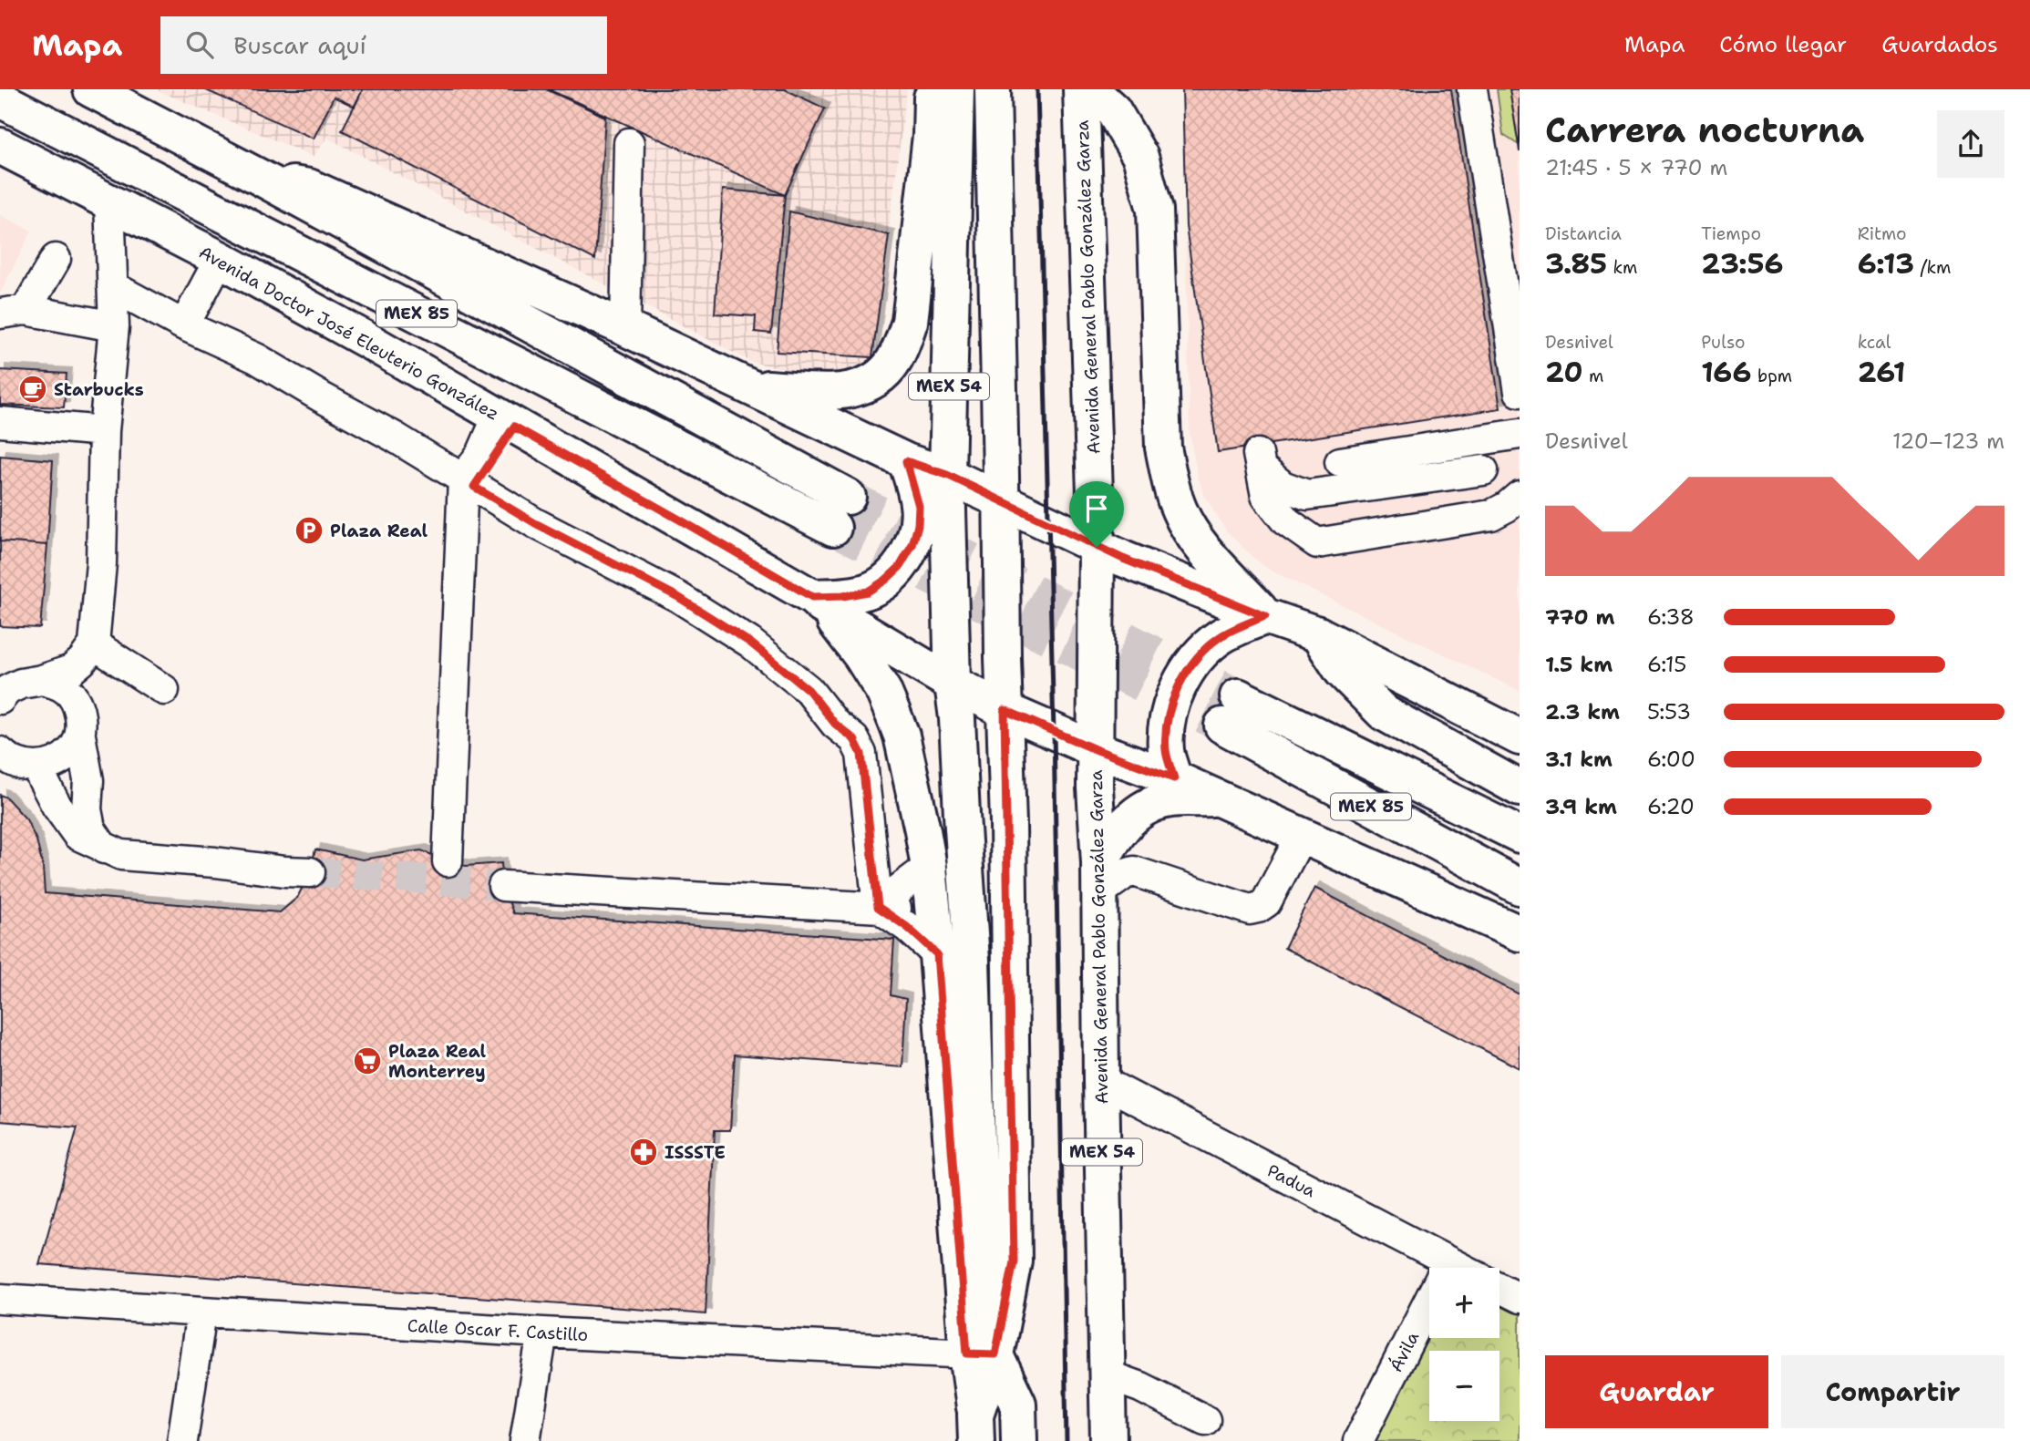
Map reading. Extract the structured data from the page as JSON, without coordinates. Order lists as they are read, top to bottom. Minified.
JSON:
{"streets":{"main road":["Avenida General Pablo González Garza","MEX 85","Avenida Doctor José Eleuterio González","MEX 54"],"street":["Padua","Calle Oscar F. Castillo","Ávila"]},"crossings":[["Avenida General Pablo González Garza","MEX 85"],["Avenida General Pablo González Garza","Avenida Doctor José Eleuterio González"],["Avenida General Pablo González Garza","Padua"],["MEX 85","Avenida Doctor José Eleuterio González"],["Avenida Doctor José Eleuterio González","MEX 54"],["MEX 54","Calle Oscar F. Castillo"],["Padua","Ávila"]],"places":{"cafe":["Starbucks"],"parking":["Plaza Real"],"supermarket":["Plaza Real Monterrey"],"pharmacy":["ISSSTE"]},"page":{"header":"Mapa","search":"Buscar aquí","nav":["Mapa","Cómo llegar","Guardados"],"heading":["Carrera nocturna","21:45 · 5 × 770 m"],"stats":[["Distancia","3.85 km"],["Tiempo","23:56"],["Ritmo","6:13 /km"],["Desnivel","20 m"],["Pulso","166 bpm"],["kcal","261"]],"chart":["Desnivel","120–123 m"],"list":[{"name":"770 m","note":"6:38"},{"name":"1.5 km","note":"6:15"},{"name":"2.3 km","note":"5:53"},{"name":"3.1 km","note":"6:00"},{"name":"3.9 km","note":"6:20"}],"map_buttons":["+","−"],"buttons":["Guardar","Compartir"]}}
